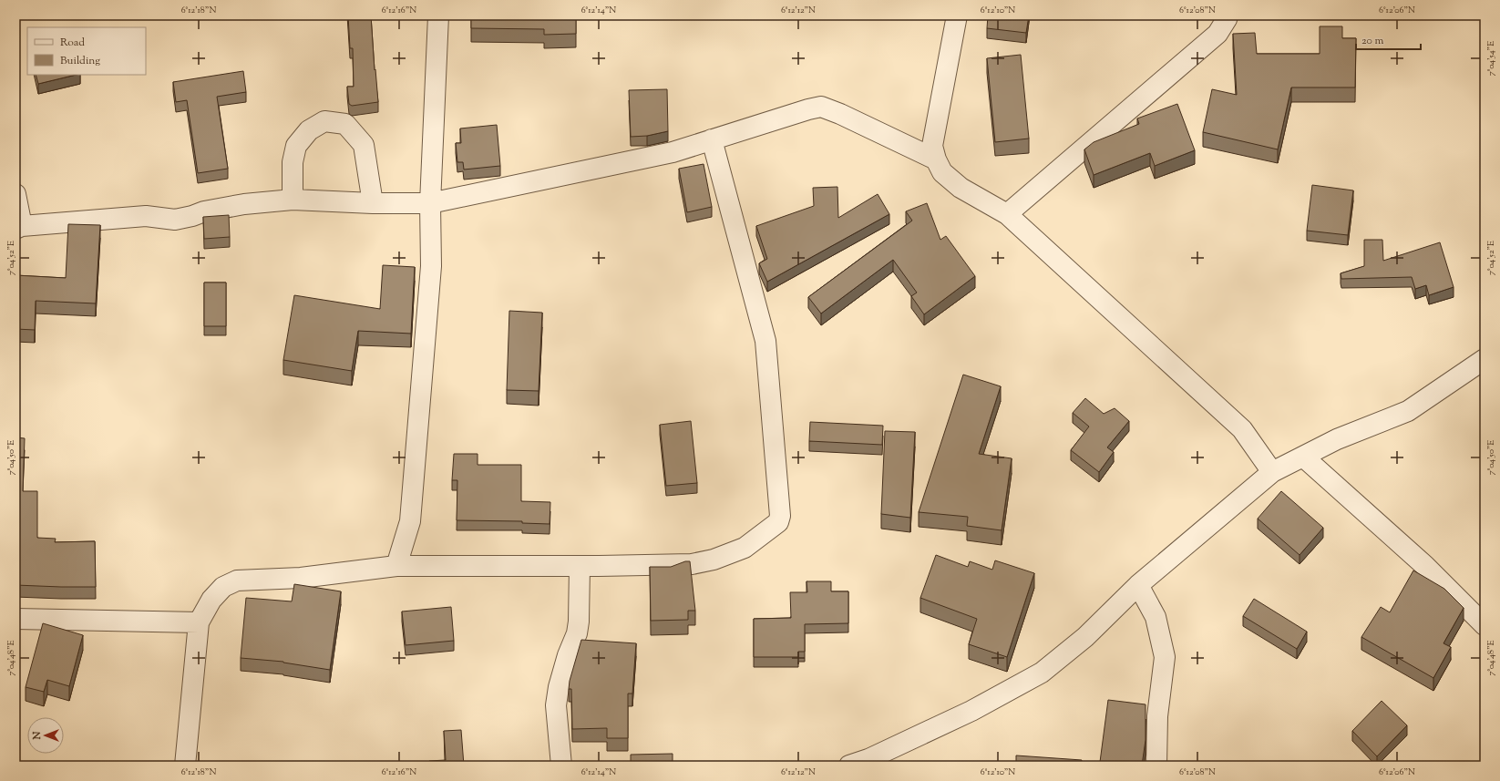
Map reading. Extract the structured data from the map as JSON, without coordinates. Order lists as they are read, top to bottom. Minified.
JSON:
{"legend":["Road","Building"],"scale_bar":"20 m","north":"left","coordinates":["6°12'18\"N","6°12'16\"N","6°12'14\"N","6°12'12\"N","6°12'10\"N","6°12'08\"N","6°12'06\"N","7°04'54\"E","7°04'52\"E","7°04'50\"E","7°04'48\"E"]}
